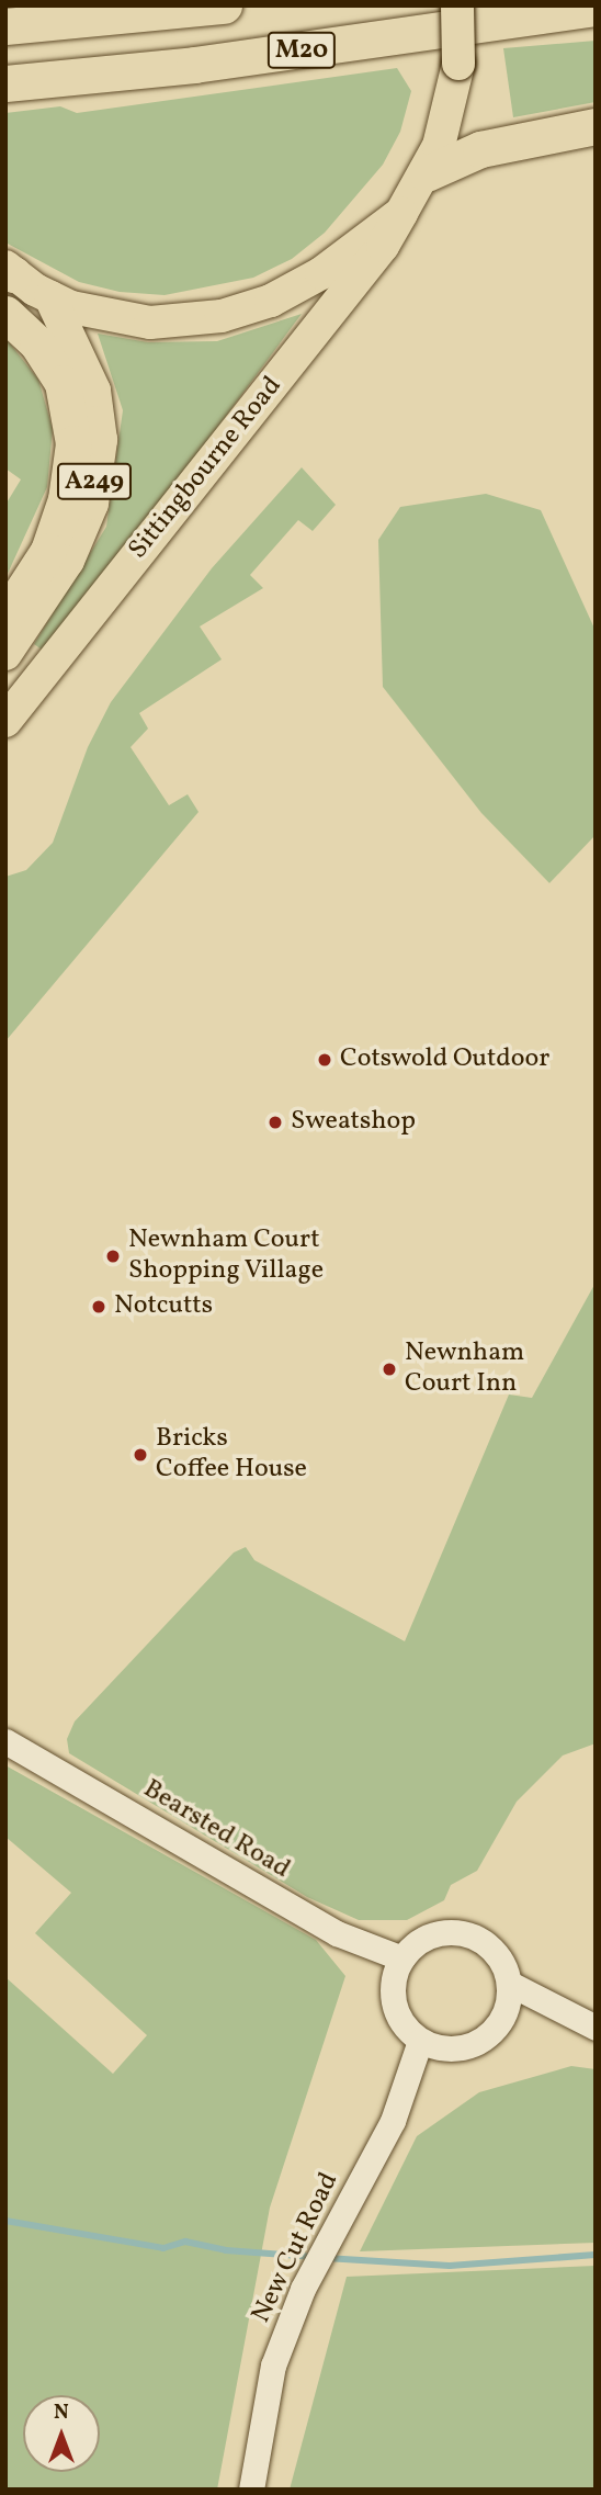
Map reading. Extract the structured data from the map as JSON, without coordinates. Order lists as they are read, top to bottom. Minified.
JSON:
{"streets":{"highway":["M20","Sittingbourne Road","A249"],"street":["Bearsted Road","New Cut Road"]},"crossings":[["Bearsted Road","New Cut Road"]],"places":["Cotswold Outdoor","Sweatshop","Newnham Court Shopping Village","Notcutts","Newnham Court Inn","Bricks Coffee House"],"north":"top"}
